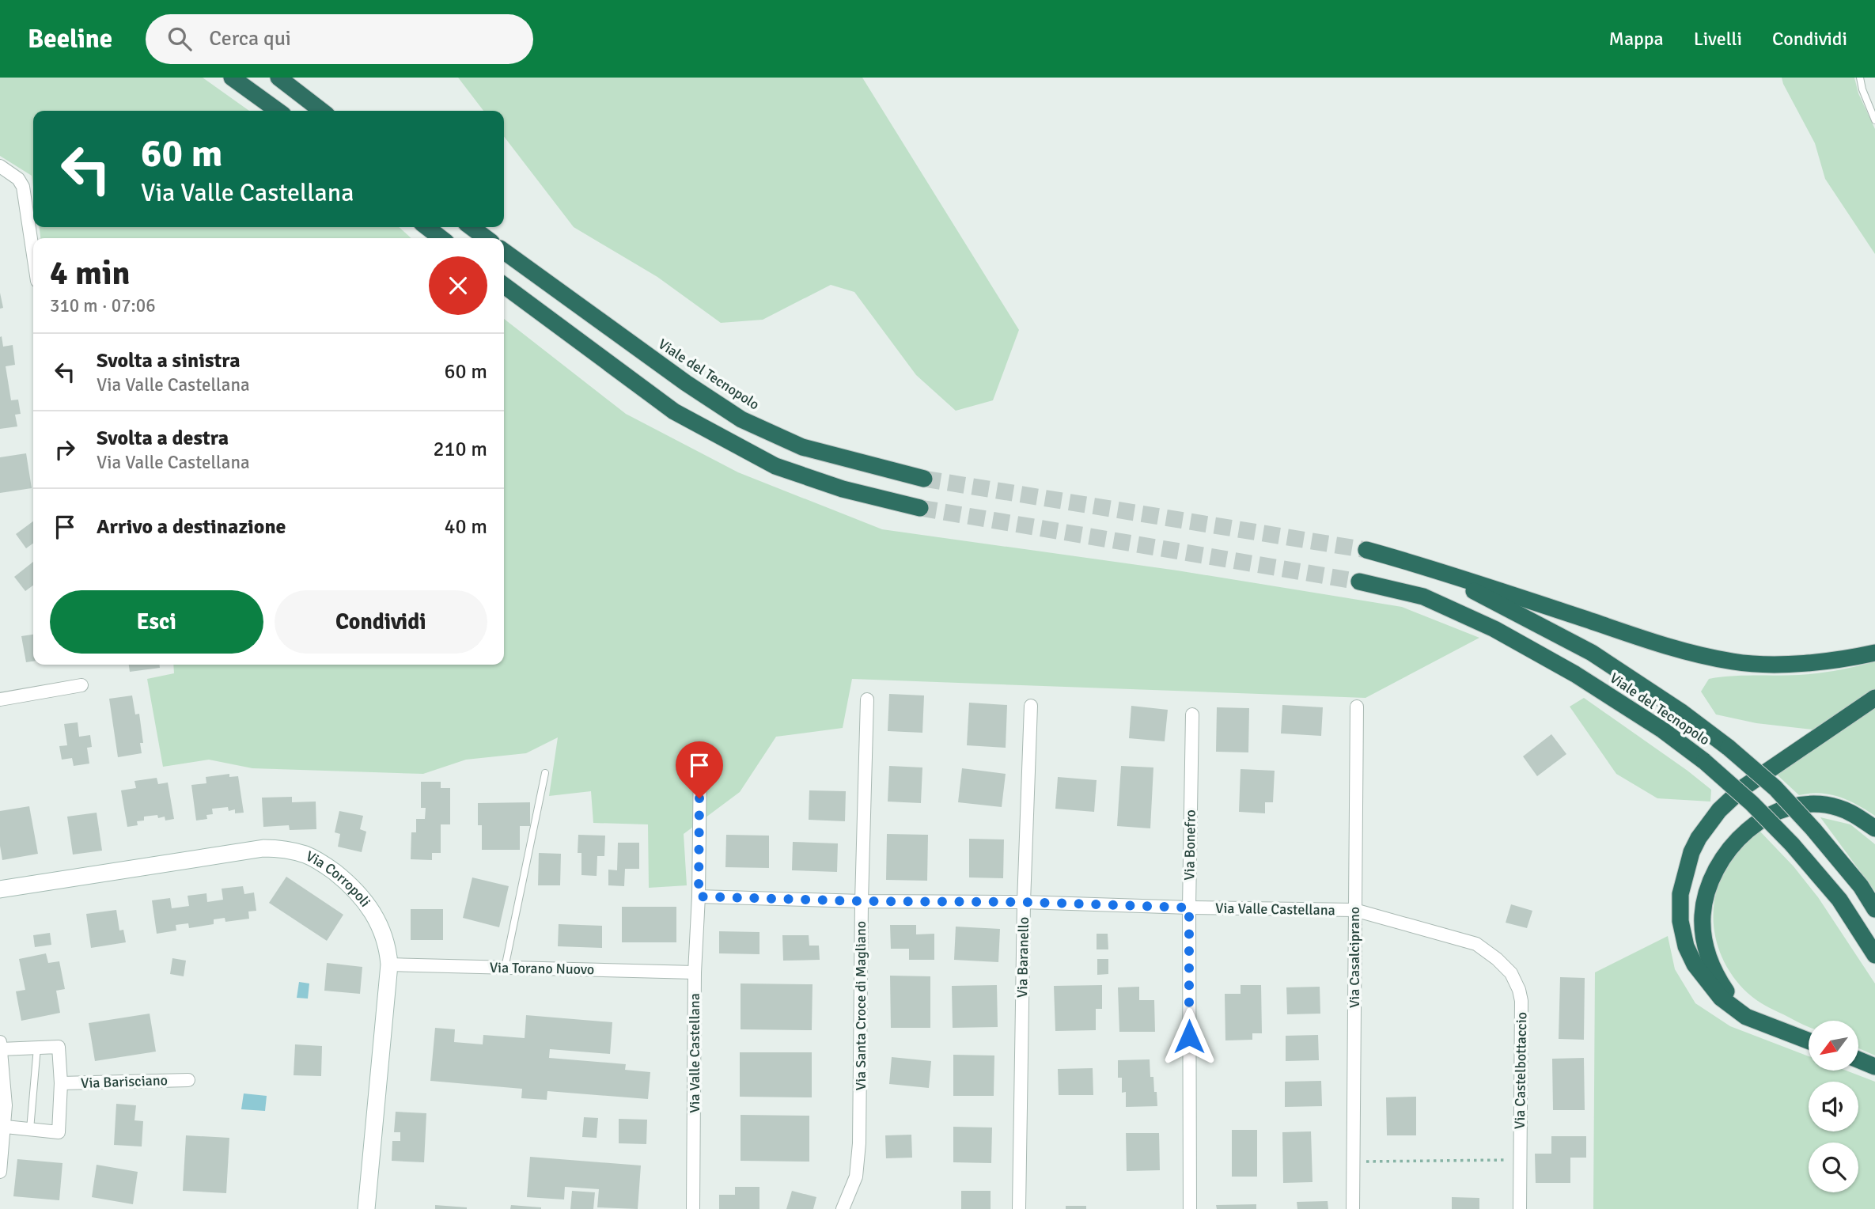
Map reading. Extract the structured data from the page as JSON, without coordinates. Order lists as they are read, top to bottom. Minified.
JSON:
{"streets":{"highway":["Viale del Tecnopolo"],"street":["Via Bonefro","Via Corropoli","Via Valle Castellana","Via Baranello","Via Casalciprano","Via Torano Nuovo","Via Santa Croce di Magliano","Via Castelbottaccio","Via Barisciano"]},"crossings":[["Via Bonefro","Via Valle Castellana"],["Via Corropoli","Via Torano Nuovo"],["Via Valle Castellana","Via Baranello"],["Via Valle Castellana","Via Casalciprano"],["Via Valle Castellana","Via Torano Nuovo"],["Via Valle Castellana","Via Santa Croce di Magliano"],["Via Valle Castellana","Via Castelbottaccio"],["Via Casalciprano","Via Castelbottaccio"]],"north":"bottom left","page":{"header":"Beeline","search":"Cerca qui","nav":["Mappa","Livelli","Condividi"],"turn":["60 m","Via Valle Castellana"],"heading":["4 min","310 m · 07:06"],"list":[{"name":"Svolta a sinistra","note":"Via Valle Castellana","value":"60 m"},{"name":"Svolta a destra","note":"Via Valle Castellana","value":"210 m"},{"name":"Arrivo a destinazione","value":"40 m"}],"buttons":["Esci","Condividi"]}}
